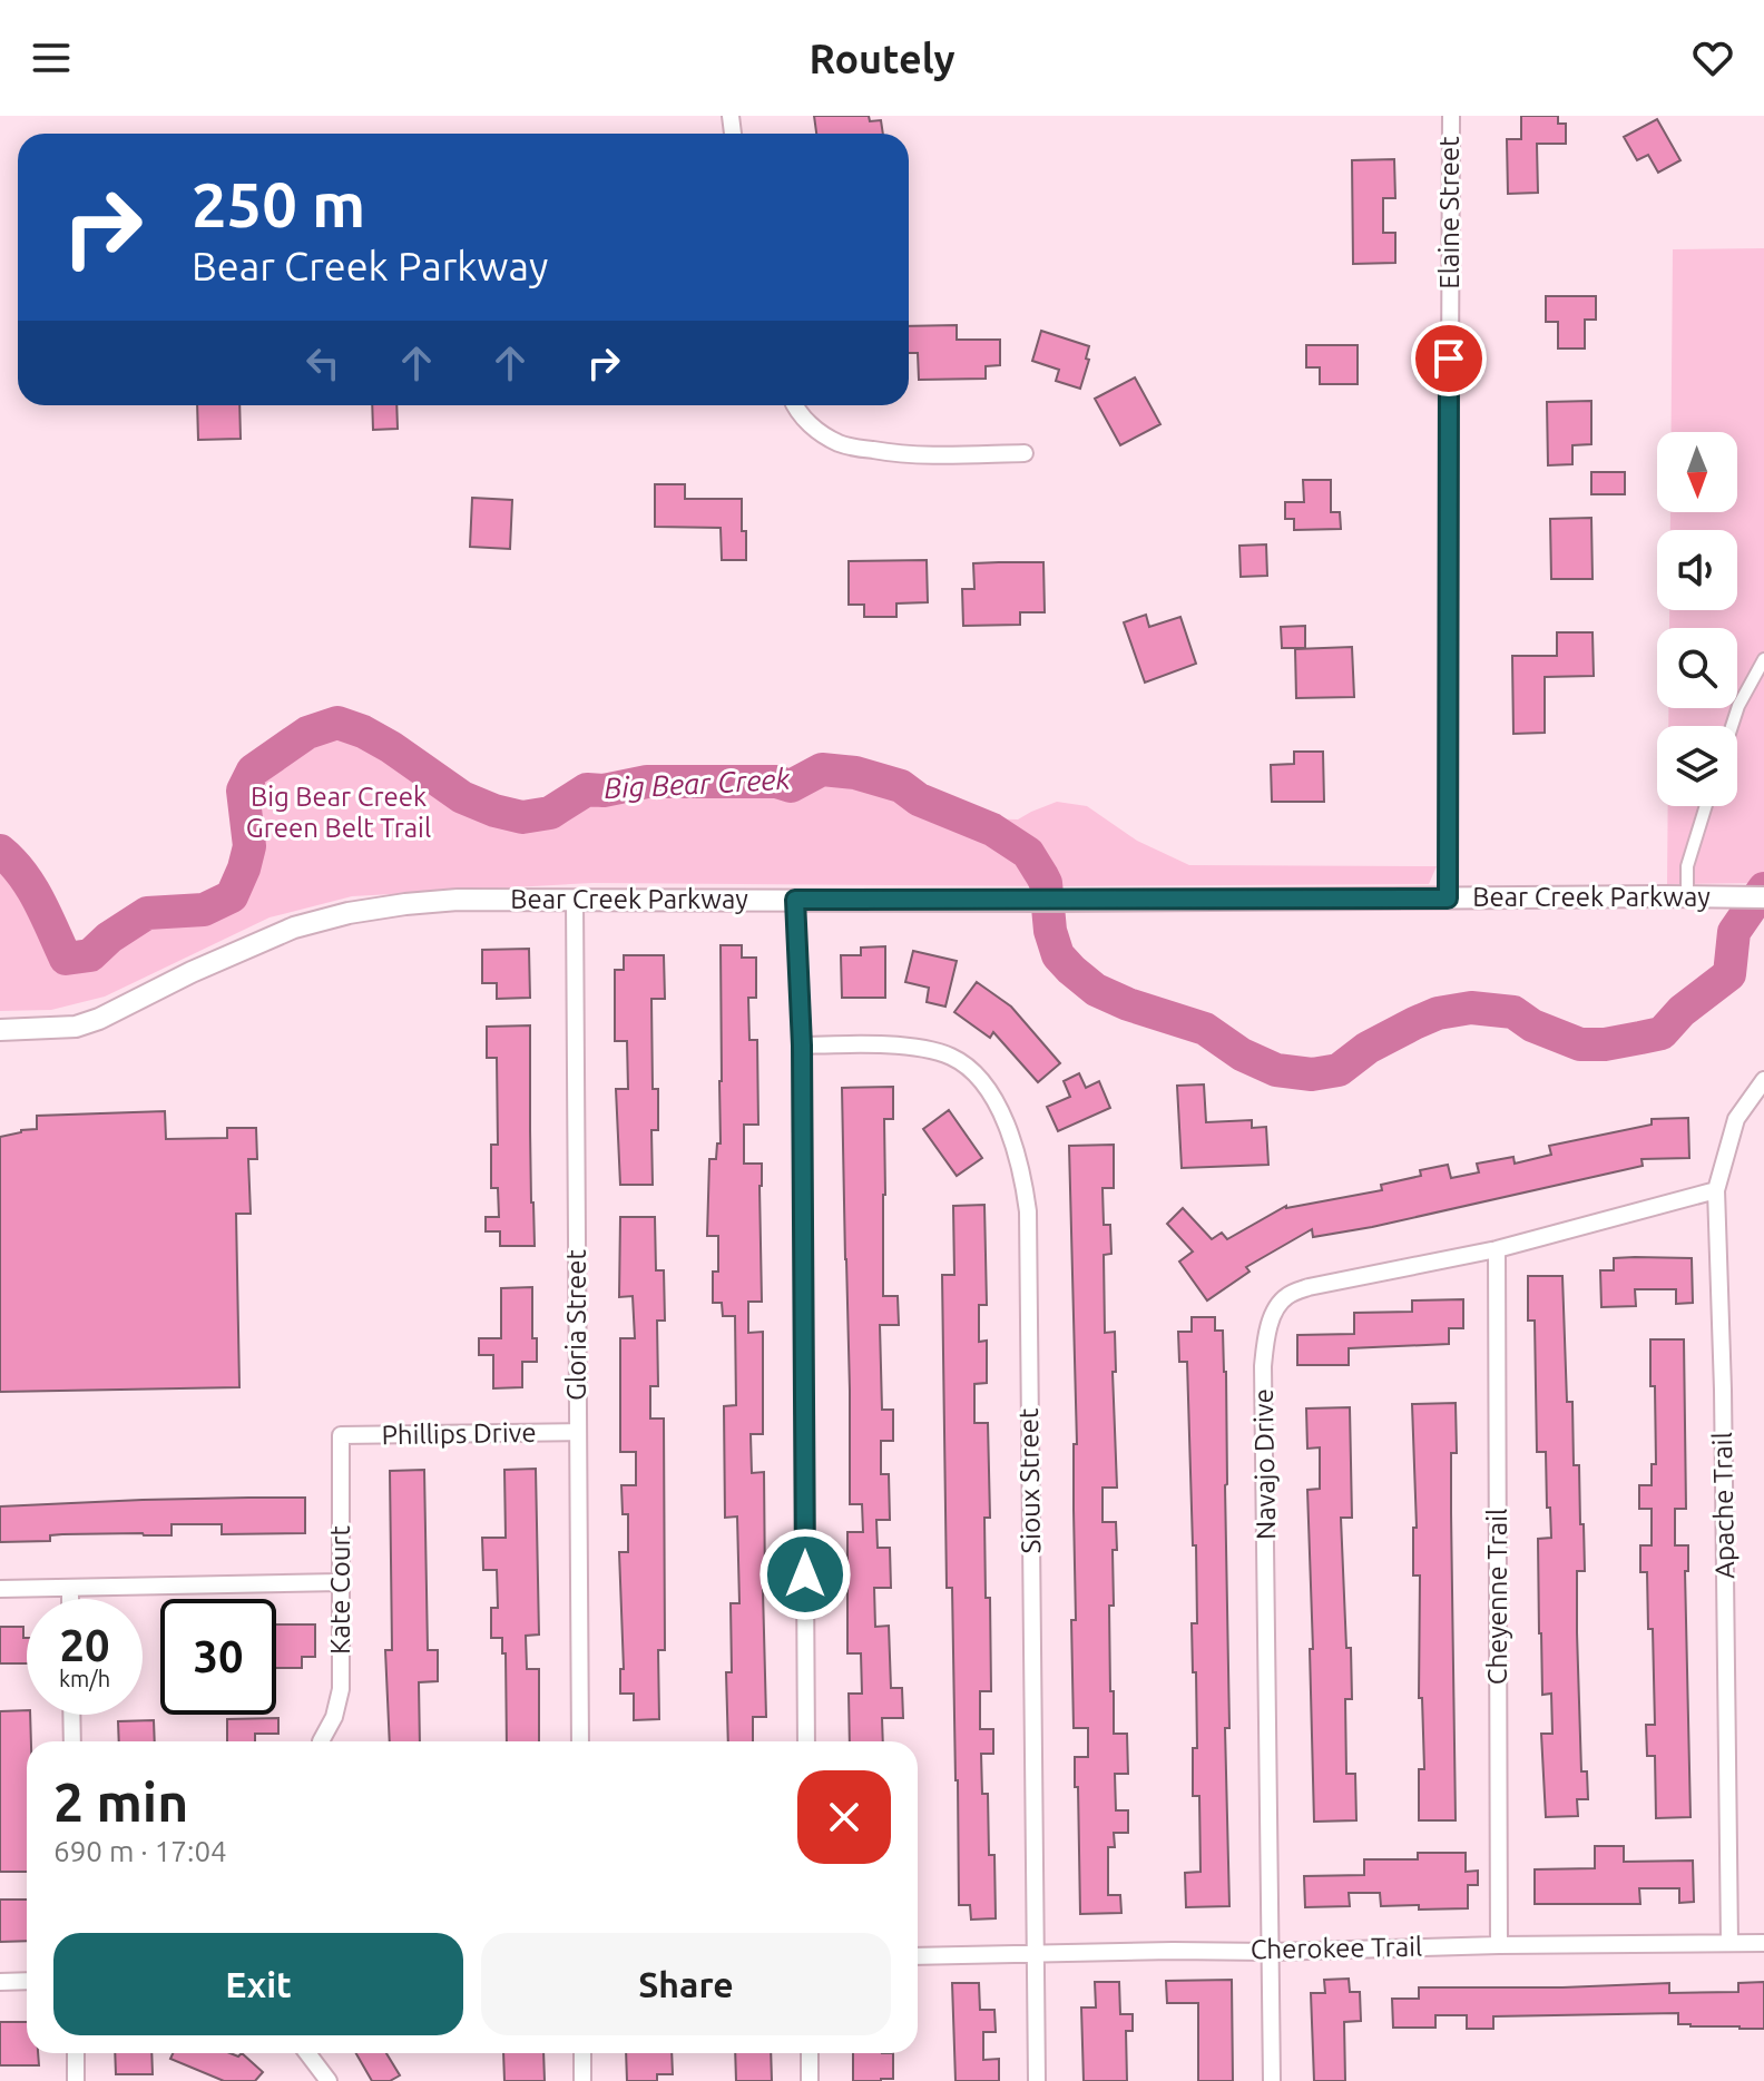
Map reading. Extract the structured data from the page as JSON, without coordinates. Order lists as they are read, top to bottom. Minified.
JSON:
{"streets":{"main road":["Bear Creek Parkway"],"street":["Elaine Street","Gloria Street","Phillips Drive","Navajo Drive","Sioux Street","Apache Trail","Kate Court","Cheyenne Trail","Cherokee Trail"]},"crossings":[["Elaine Street","Bear Creek Parkway"],["Bear Creek Parkway","Gloria Street"],["Gloria Street","Phillips Drive"],["Phillips Drive","Kate Court"],["Navajo Drive","Apache Trail"],["Navajo Drive","Cheyenne Trail"],["Navajo Drive","Cherokee Trail"],["Sioux Street","Cherokee Trail"],["Apache Trail","Cherokee Trail"],["Cheyenne Trail","Cherokee Trail"]],"water":["Big Bear Creek"],"parks":["Big Bear Creek Green Belt Trail"],"north":"bottom","page":{"header":"Routely","turn":["250 m","Bear Creek Parkway"],"speed":"20 km/h","limit":"30","heading":["2 min","690 m · 17:04"],"buttons":["Exit","Share"]}}
